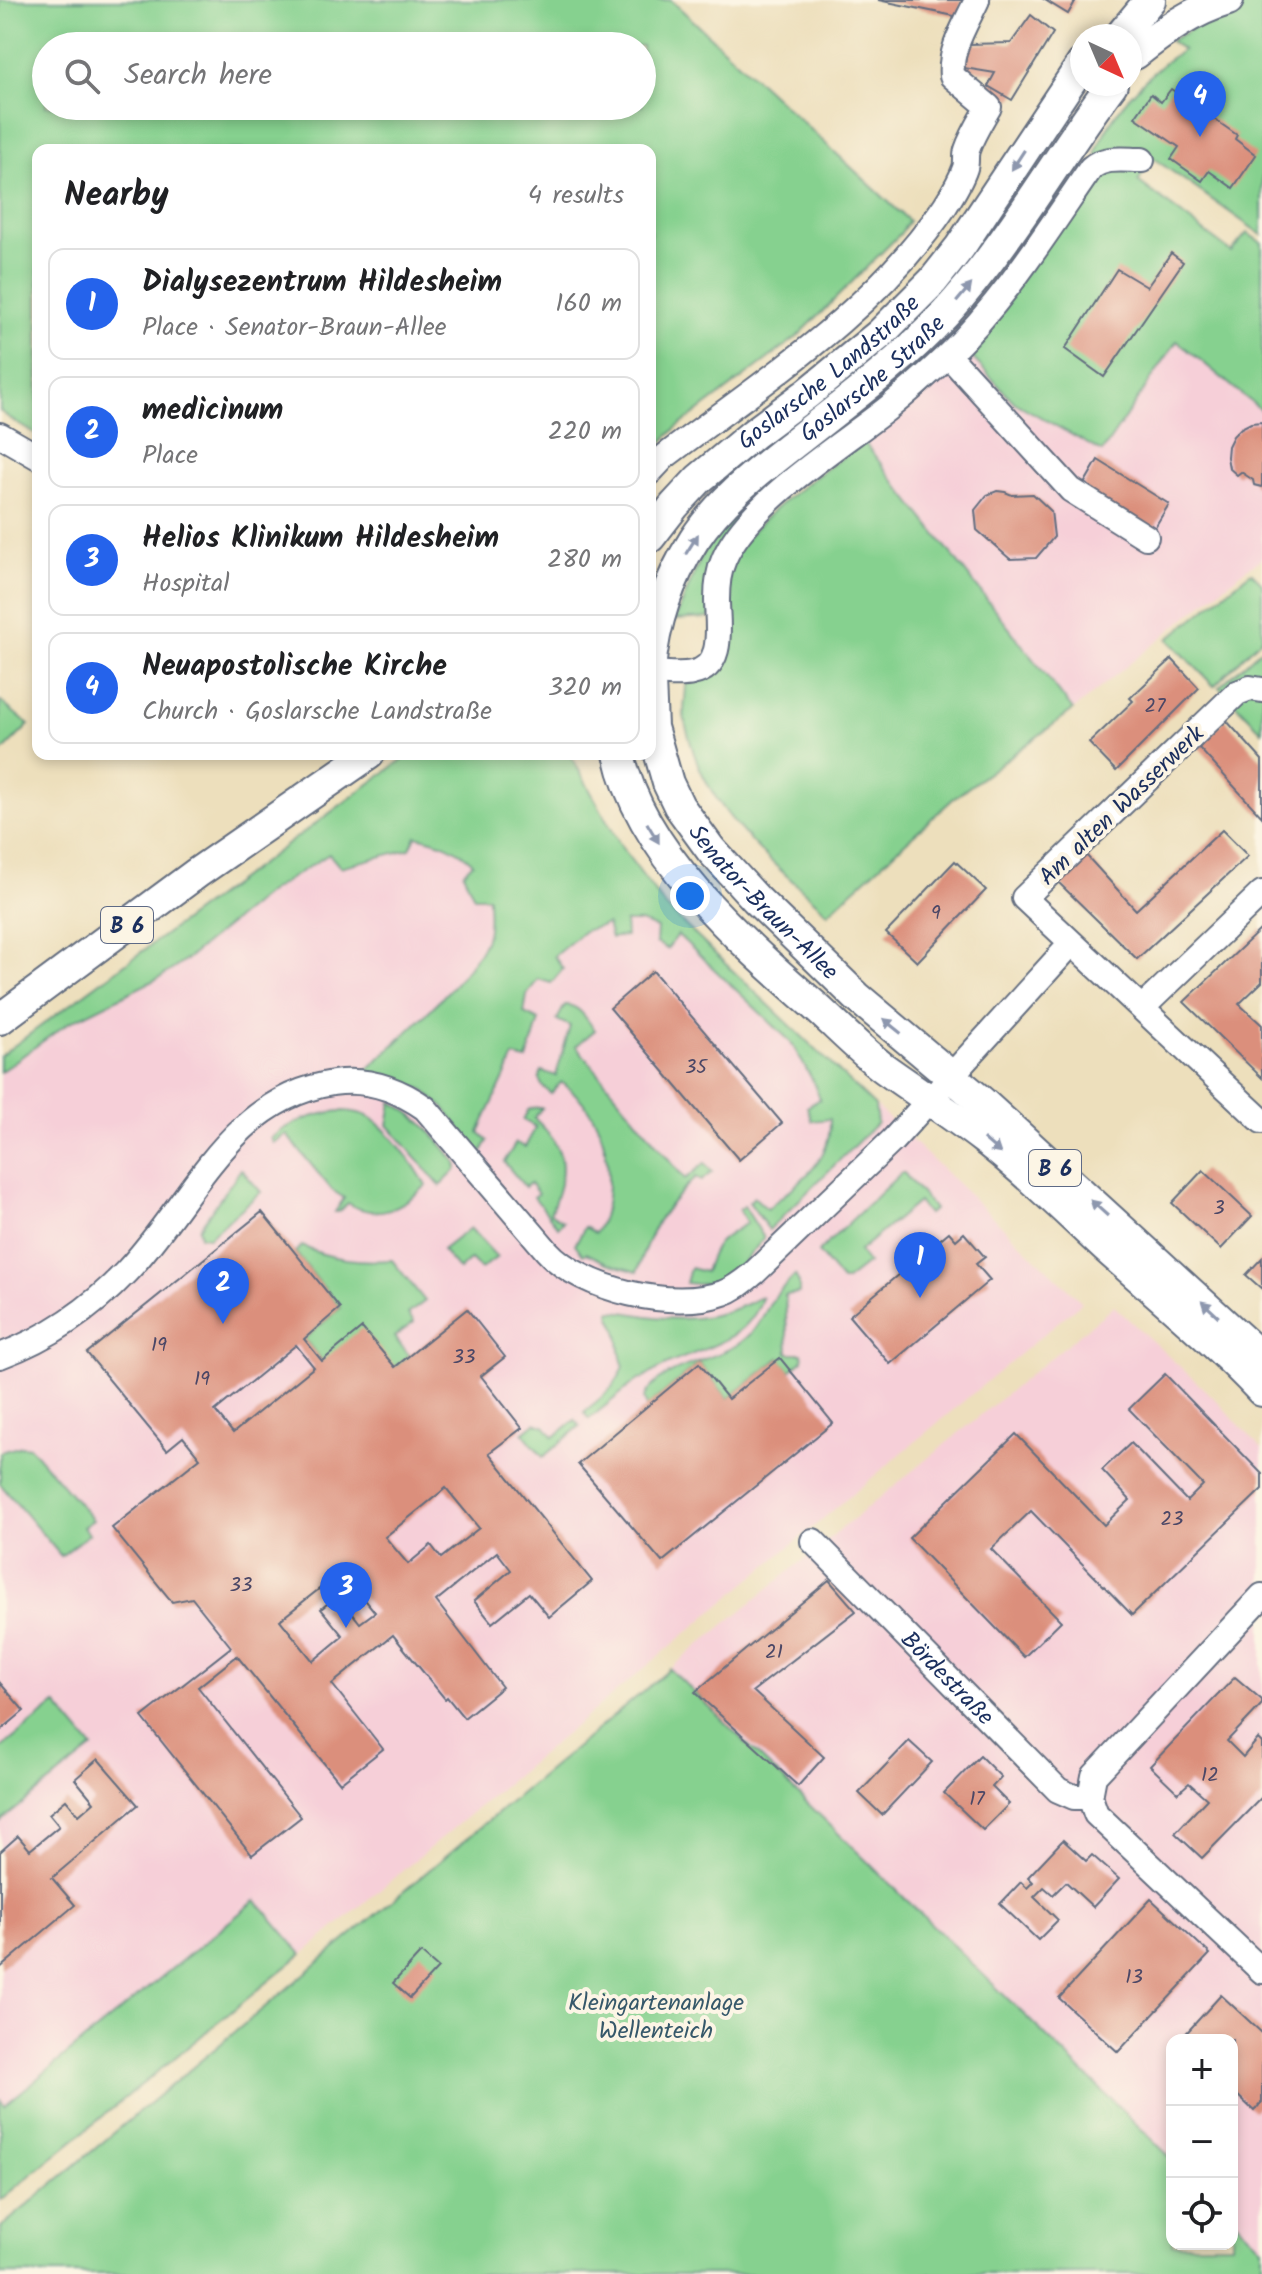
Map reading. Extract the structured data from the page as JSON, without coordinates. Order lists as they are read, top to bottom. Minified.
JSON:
{"streets":{"main road":["Goslarsche Landstraße","Goslarsche Straße","Senator-Braun-Allee","B 6"],"street":["Am alten Wasserwerk","Bördestraße"]},"one_way":["Goslarsche Straße"],"parks":["Kleingartenanlage Wellenteich"],"house_numbers":["27","9","35","3","19","33","19","23","33","21","12","17","13"],"north":"bottom right","page":{"search":"Search here","pins":["4","1","2","3"],"heading":["Nearby","4 results"],"list":[{"mark":"1","name":"Dialysezentrum Hildesheim","note":"Place · Senator-Braun-Allee","value":"160 m"},{"mark":"2","name":"medicinum","note":"Place","value":"220 m"},{"mark":"3","name":"Helios Klinikum Hildesheim","note":"Hospital","value":"280 m"},{"mark":"4","name":"Neuapostolische Kirche","note":"Church · Goslarsche Landstraße","value":"320 m"}],"map_buttons":["+","−"]}}
